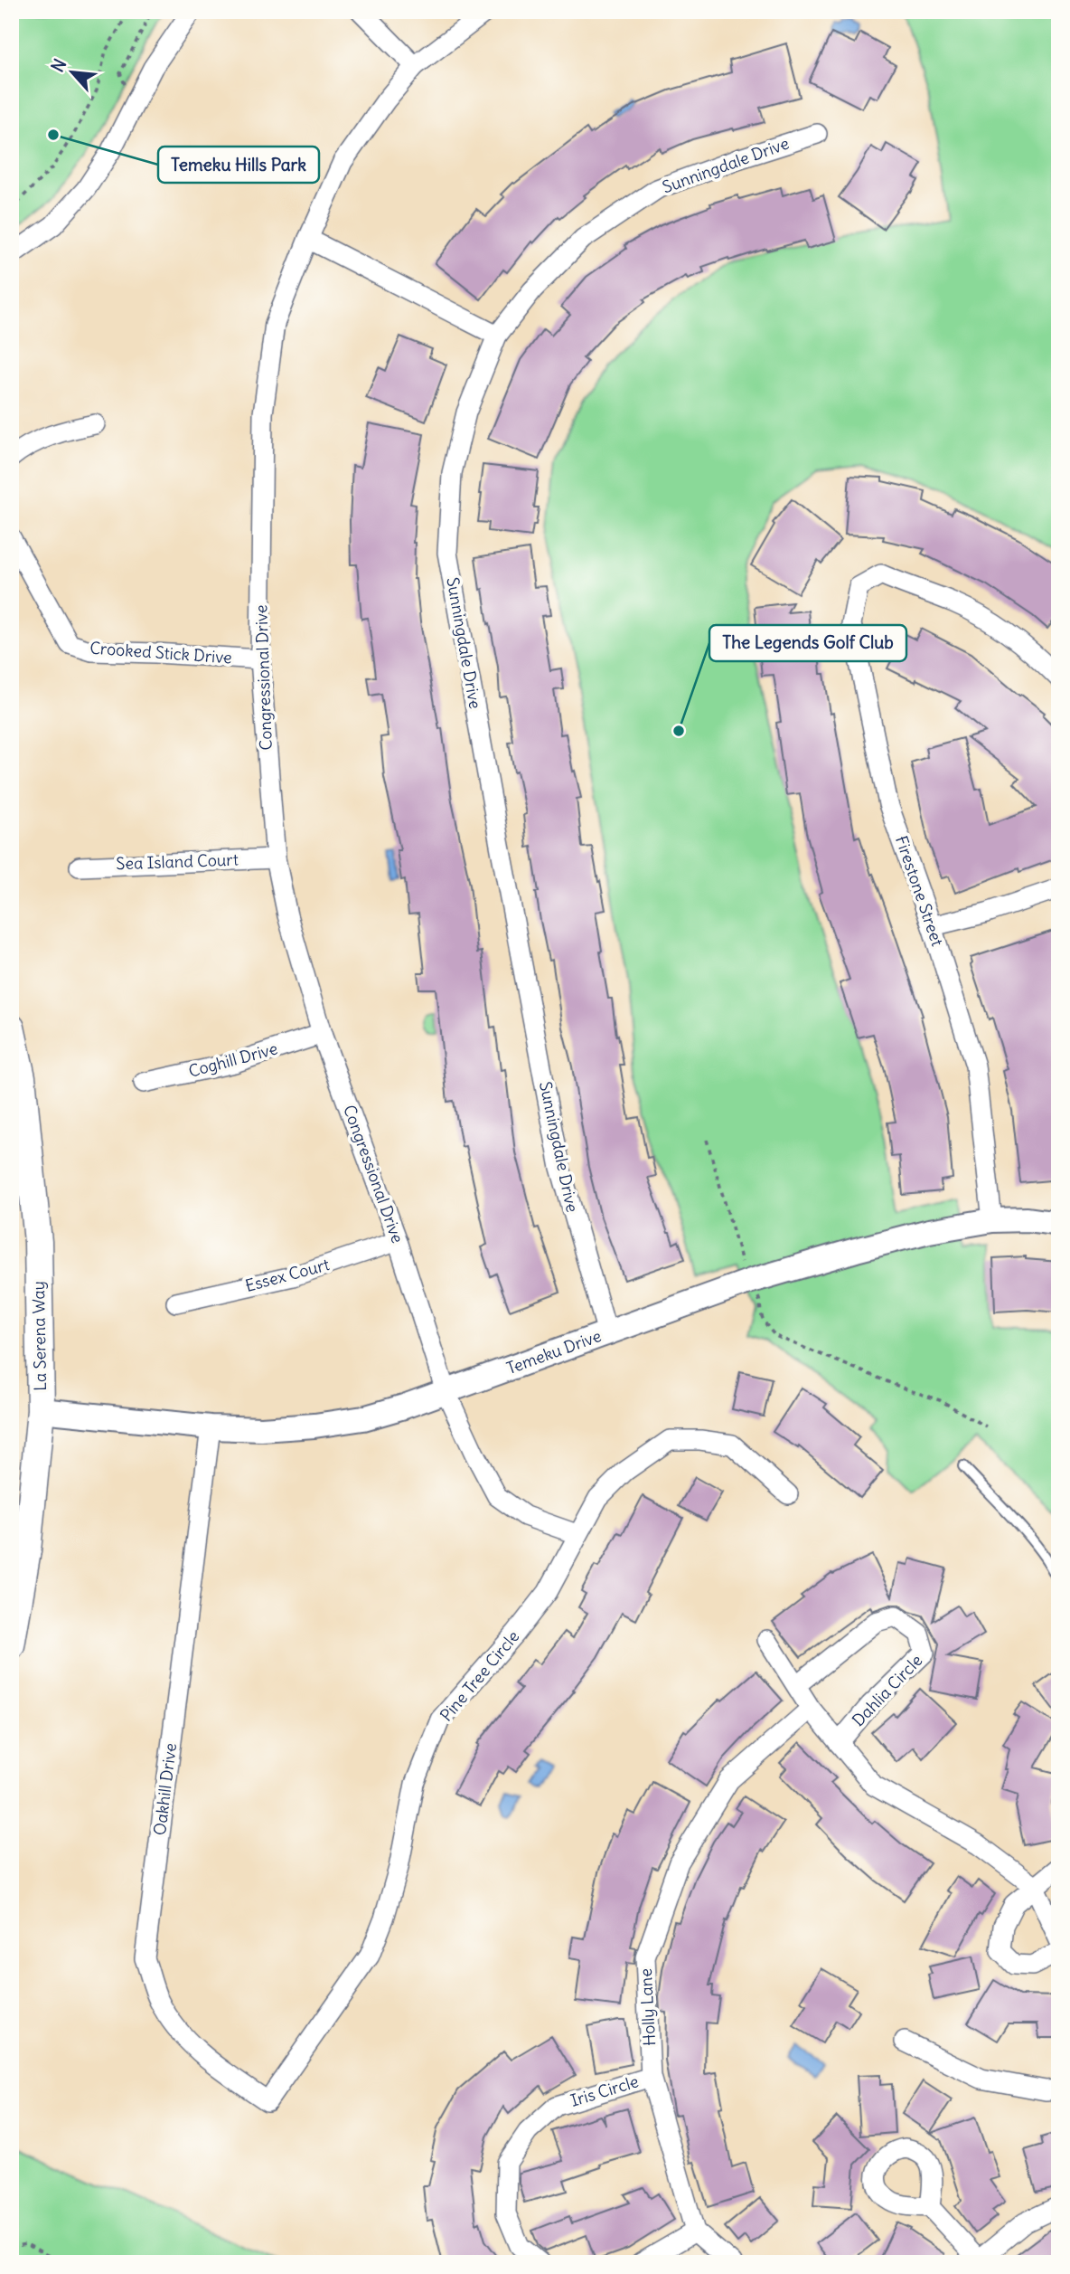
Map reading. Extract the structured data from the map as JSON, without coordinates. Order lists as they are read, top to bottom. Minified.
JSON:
{"streets":{"main road":["La Serena Way"],"street":["Sunningdale Drive","Crooked Stick Drive","Congressional Drive","Sea Island Court","Firestone Street","Coghill Drive","Essex Court","Temeku Drive","Pine Tree Circle","Dahlia Circle","Oakhill Drive","Holly Lane","Iris Circle"]},"crossings":[["Sunningdale Drive","Temeku Drive"],["Crooked Stick Drive","Congressional Drive"],["Congressional Drive","Sea Island Court"],["Congressional Drive","Coghill Drive"],["Congressional Drive","Essex Court"],["Congressional Drive","Temeku Drive"],["Congressional Drive","Pine Tree Circle"],["Firestone Street","Temeku Drive"],["La Serena Way","Temeku Drive"],["Temeku Drive","Oakhill Drive"],["Pine Tree Circle","Oakhill Drive"],["Holly Lane","Iris Circle"]],"places":["Temeku Hills Park","The Legends Golf Club"],"north":"top left"}
